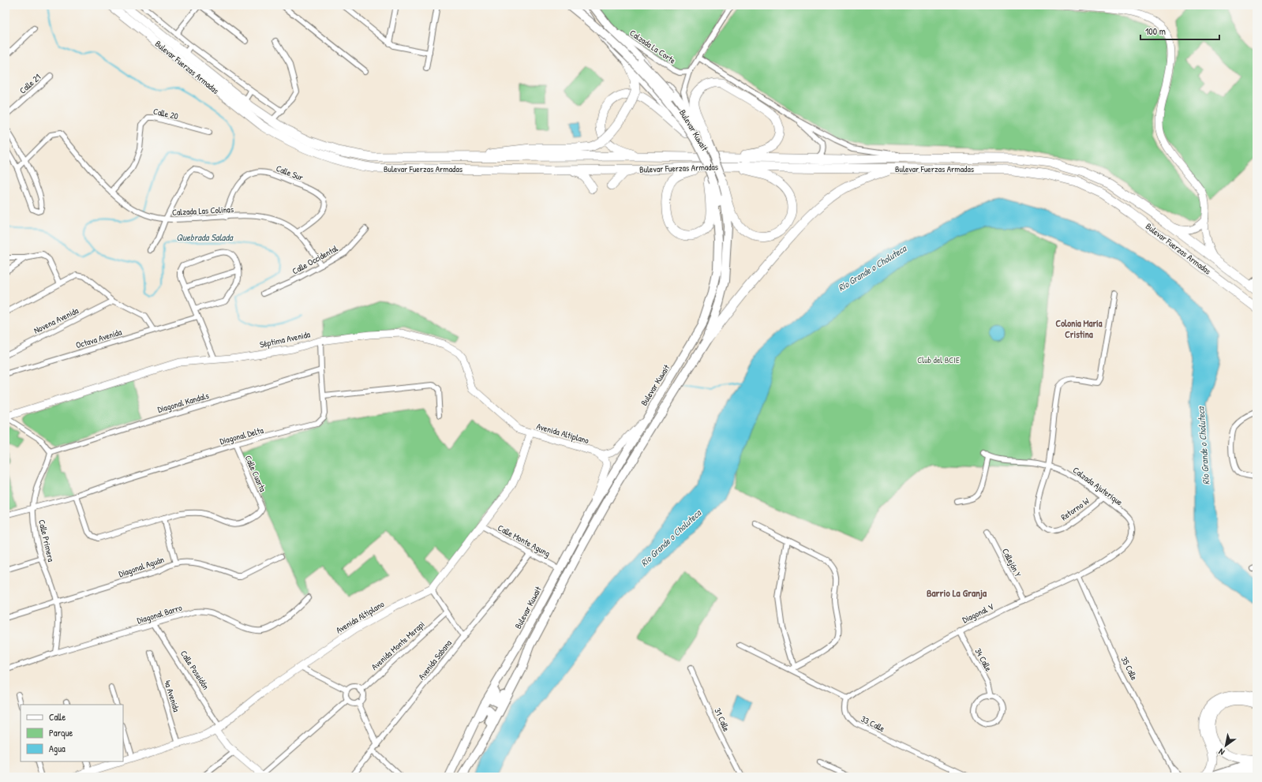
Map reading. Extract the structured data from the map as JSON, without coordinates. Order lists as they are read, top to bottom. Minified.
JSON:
{"streets":{"highway":["Bulevar Fuerzas Armadas"],"main road":["Bulevar Kuwait"],"street":["Calzada La Corte","Calle 21","Calle 20","Calle Sur","Calzada Las Colinas","Calle Occidental","Novena Avenida","Octava Avenida","Séptima Avenida","Diagonal Kandals","Avenida Altiplano","Diagonal Delta","Calle Cuarta","Calzada Ajuterique","Retorno W","Calle Primera","Calle Monte Agung","Callejón Y","Diagonal Aguán","Diagonal V","Diagonal Barro","Avenida Monte Merapi","Avenida Sabana","34 Calle","35 Calle","Calle Poseidón","4a Avenida","31 Calle","33 Calle"]},"crossings":[["Calzada La Corte","Bulevar Kuwait"],["Calle 20","Calzada Las Colinas"],["Bulevar Kuwait","Avenida Altiplano"],["Bulevar Kuwait","Calle Monte Agung"],["Calle Sur","Calzada Las Colinas"],["Calzada Las Colinas","Calle Occidental"],["Séptima Avenida","Avenida Altiplano"],["Séptima Avenida","Diagonal Delta"],["Diagonal Kandals","Diagonal Delta"],["Diagonal Kandals","Calle Primera"],["Avenida Altiplano","Calle Monte Agung"],["Avenida Altiplano","Calle Poseidón"],["Avenida Altiplano","4a Avenida"],["Diagonal Delta","Calle Cuarta"],["Diagonal Delta","Calle Primera"],["Calzada Ajuterique","Retorno W"],["Calzada Ajuterique","Diagonal V"],["Calle Primera","Diagonal Aguán"],["Calle Primera","Diagonal Barro"],["Calle Monte Agung","Avenida Sabana"],["Callejón Y","Diagonal V"],["Diagonal V","34 Calle"],["Diagonal V","35 Calle"],["Diagonal V","33 Calle"],["Diagonal Barro","Calle Poseidón"]],"districts":["Colonia María Cristina","Barrio La Granja"],"water":["Quebrada Salada","Río Grande o Choluteca"],"parks":["Club del BCIE"],"legend":["Calle","Parque","Agua"],"scale_bar":"100 m","north":"bottom left"}
